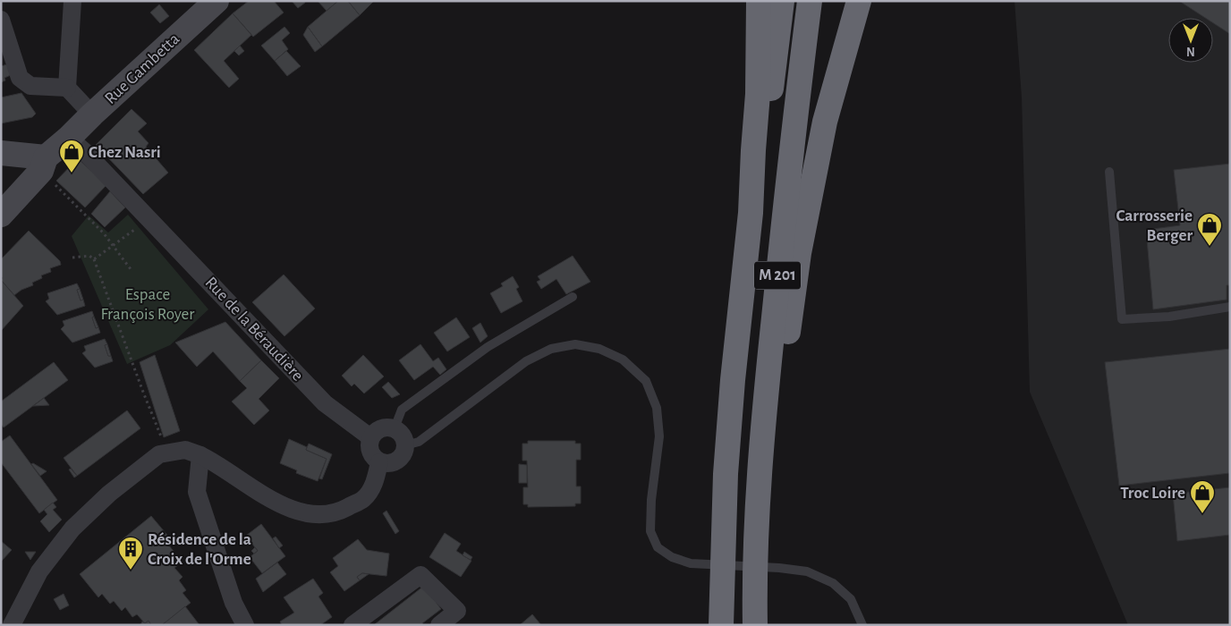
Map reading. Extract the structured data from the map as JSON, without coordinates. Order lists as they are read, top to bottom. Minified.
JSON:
{"streets":{"highway":["M 201"],"main road":["Rue Gambetta"],"street":["Rue de la Béraudière"]},"crossings":[["Rue Gambetta","Rue de la Béraudière"]],"parks":["Espace François Royer"],"places":{"shop":["Chez Nasri","Carrosserie Berger","Troc Loire"],"building":["Résidence de la Croix de l'Orme"]},"north":"bottom"}
